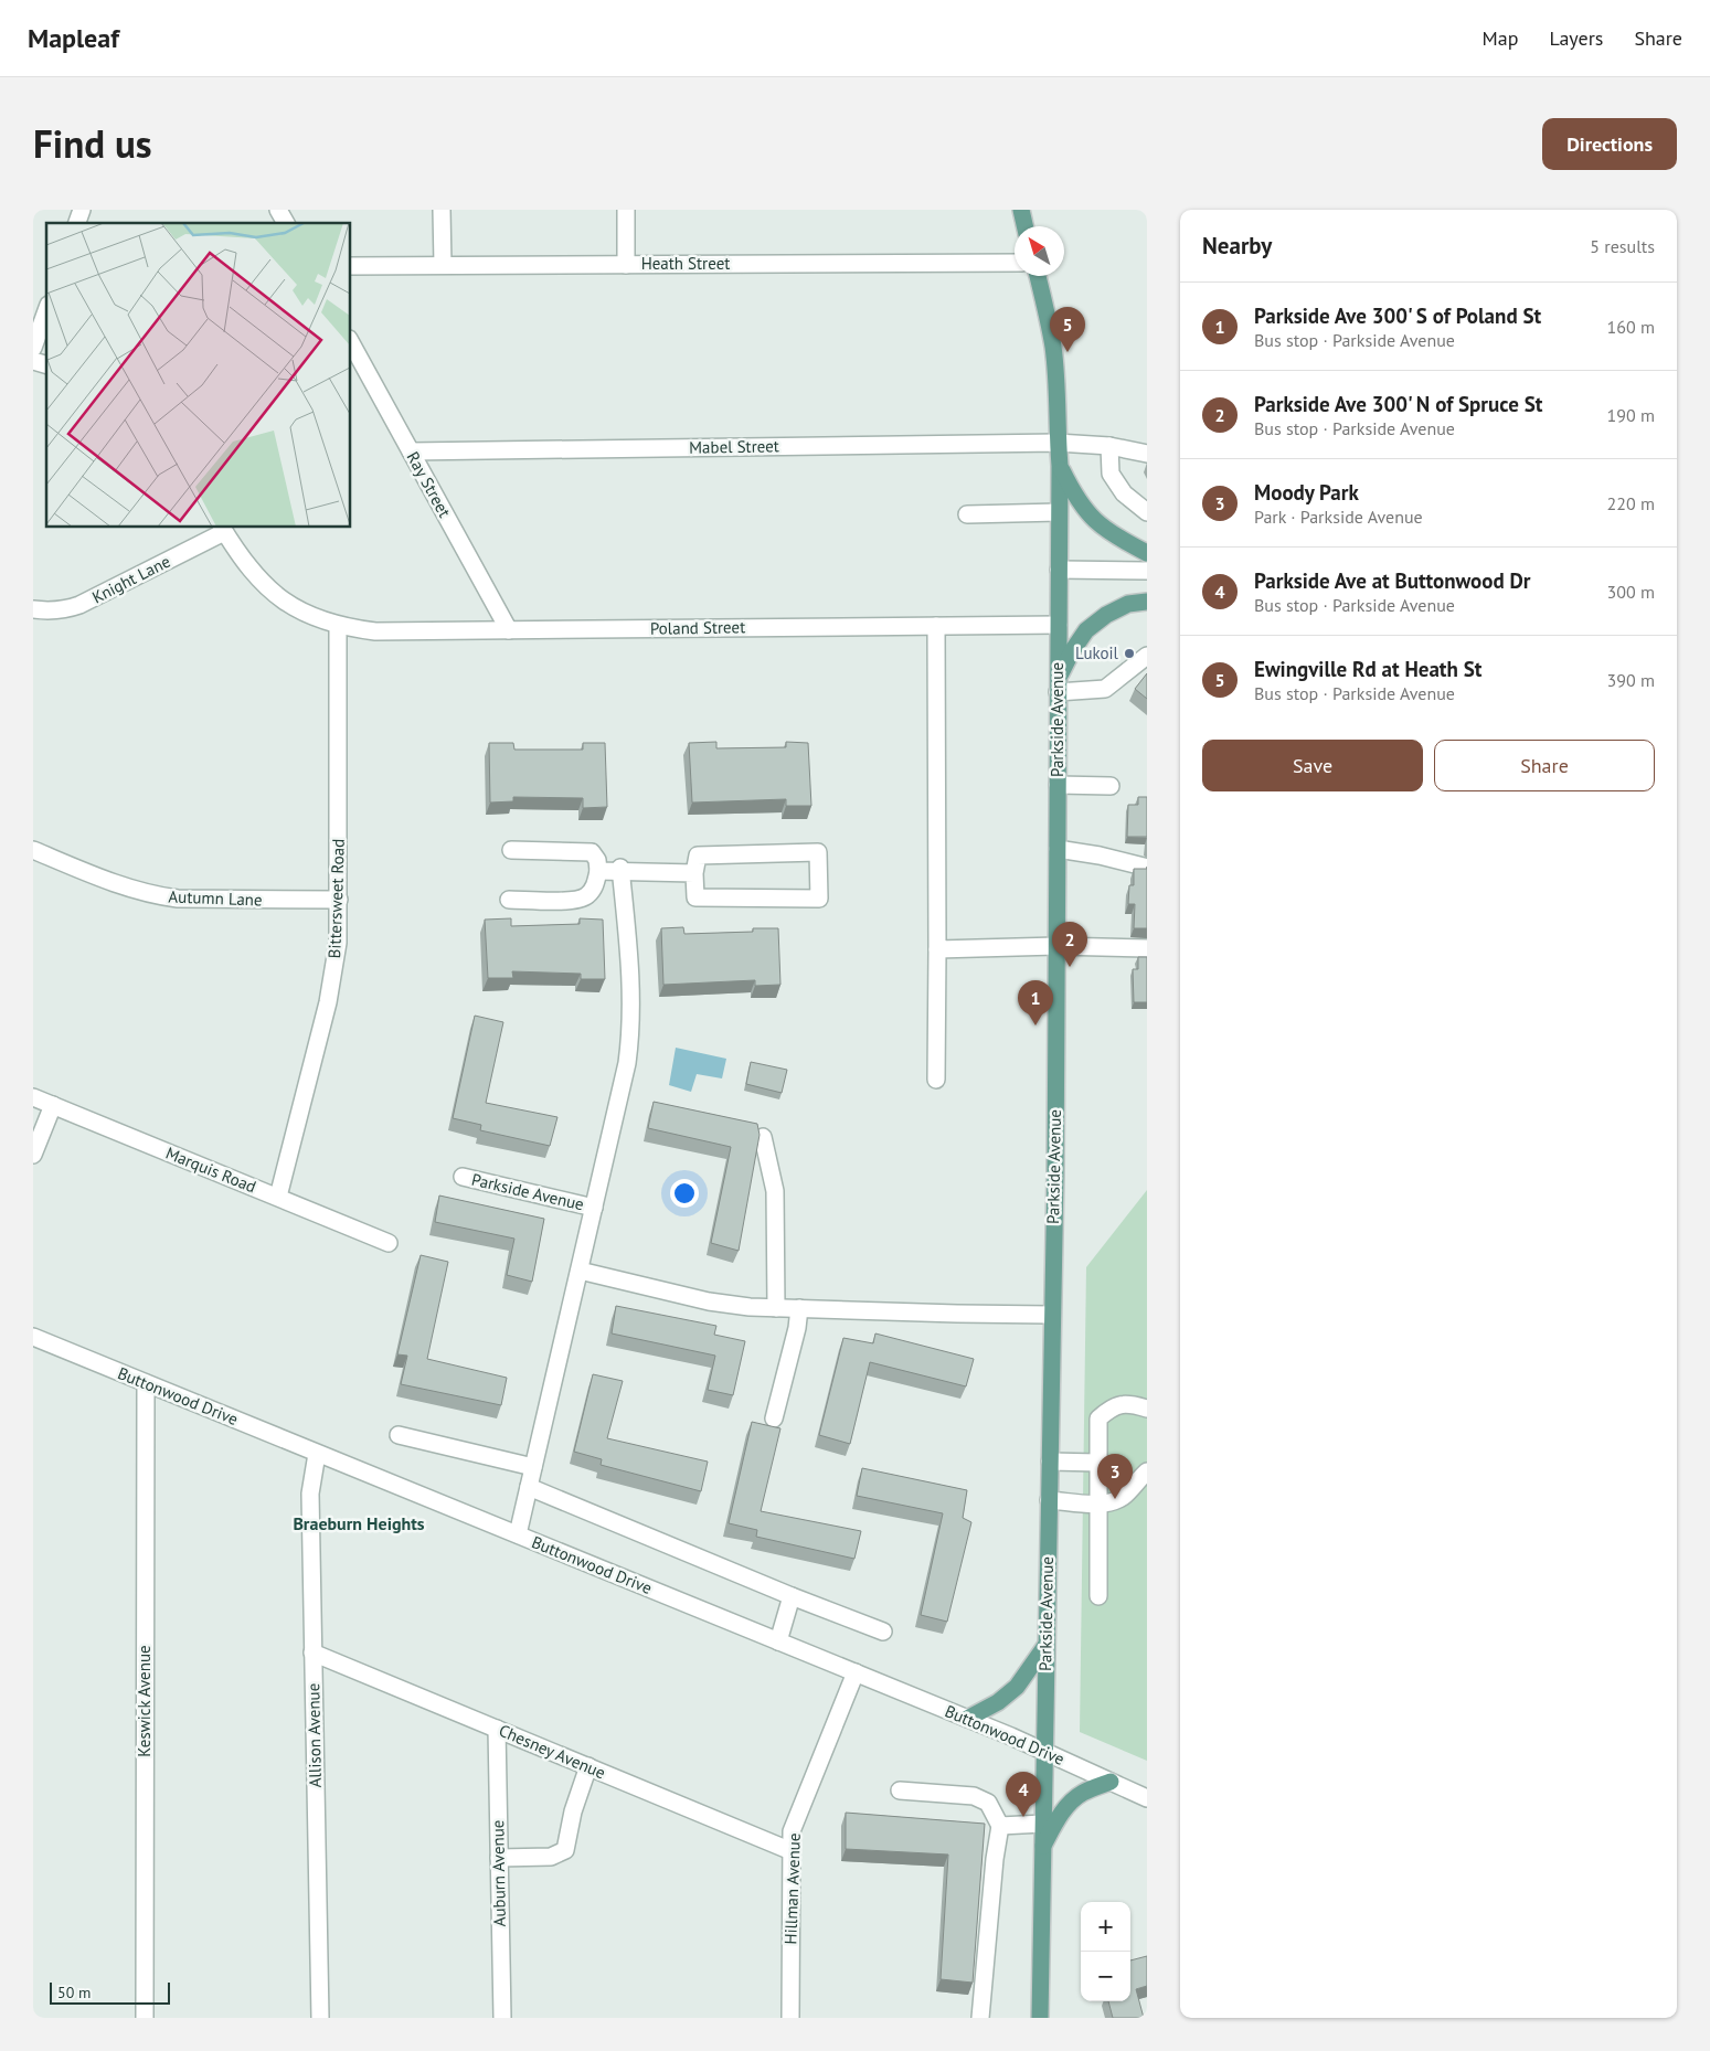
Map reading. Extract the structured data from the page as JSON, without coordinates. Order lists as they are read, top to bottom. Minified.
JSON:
{"streets":{"main road":["Parkside Avenue"],"street":["Heath Street","Mabel Street","Ray Street","Knight Lane","Poland Street","Autumn Lane","Bittersweet Road","Marquis Road","Buttonwood Drive","Keswick Avenue","Allison Avenue","Chesney Avenue","Auburn Avenue","Hillman Avenue"]},"crossings":[["Mabel Street","Ray Street"],["Mabel Street","Parkside Avenue"],["Ray Street","Poland Street"],["Knight Lane","Poland Street"],["Poland Street","Parkside Avenue"],["Poland Street","Bittersweet Road"],["Parkside Avenue","Buttonwood Drive"],["Autumn Lane","Bittersweet Road"],["Bittersweet Road","Marquis Road"],["Buttonwood Drive","Keswick Avenue"],["Buttonwood Drive","Allison Avenue"],["Buttonwood Drive","Hillman Avenue"],["Allison Avenue","Chesney Avenue"],["Chesney Avenue","Auburn Avenue"],["Chesney Avenue","Hillman Avenue"]],"districts":["Braeburn Heights"],"places":["Lukoil"],"scale_bar":"50 m","north":"top left","page":{"header":"Mapleaf","nav":["Map","Layers","Share"],"title":"Find us","buttons":["Directions",["Save","Share"]],"heading":["Nearby","5 results"],"list":[{"mark":"1","name":"Parkside Ave 300' S of Poland St","note":"Bus stop · Parkside Avenue","value":"160 m"},{"mark":"2","name":"Parkside Ave 300' N of Spruce St","note":"Bus stop · Parkside Avenue","value":"190 m"},{"mark":"3","name":"Moody Park","note":"Park · Parkside Avenue","value":"220 m"},{"mark":"4","name":"Parkside Ave at Buttonwood Dr","note":"Bus stop · Parkside Avenue","value":"300 m"},{"mark":"5","name":"Ewingville Rd at Heath St","note":"Bus stop · Parkside Avenue","value":"390 m"}],"pins":["5","2","1","3","4"],"map_buttons":["+","−"],"scale":"50 m"}}
